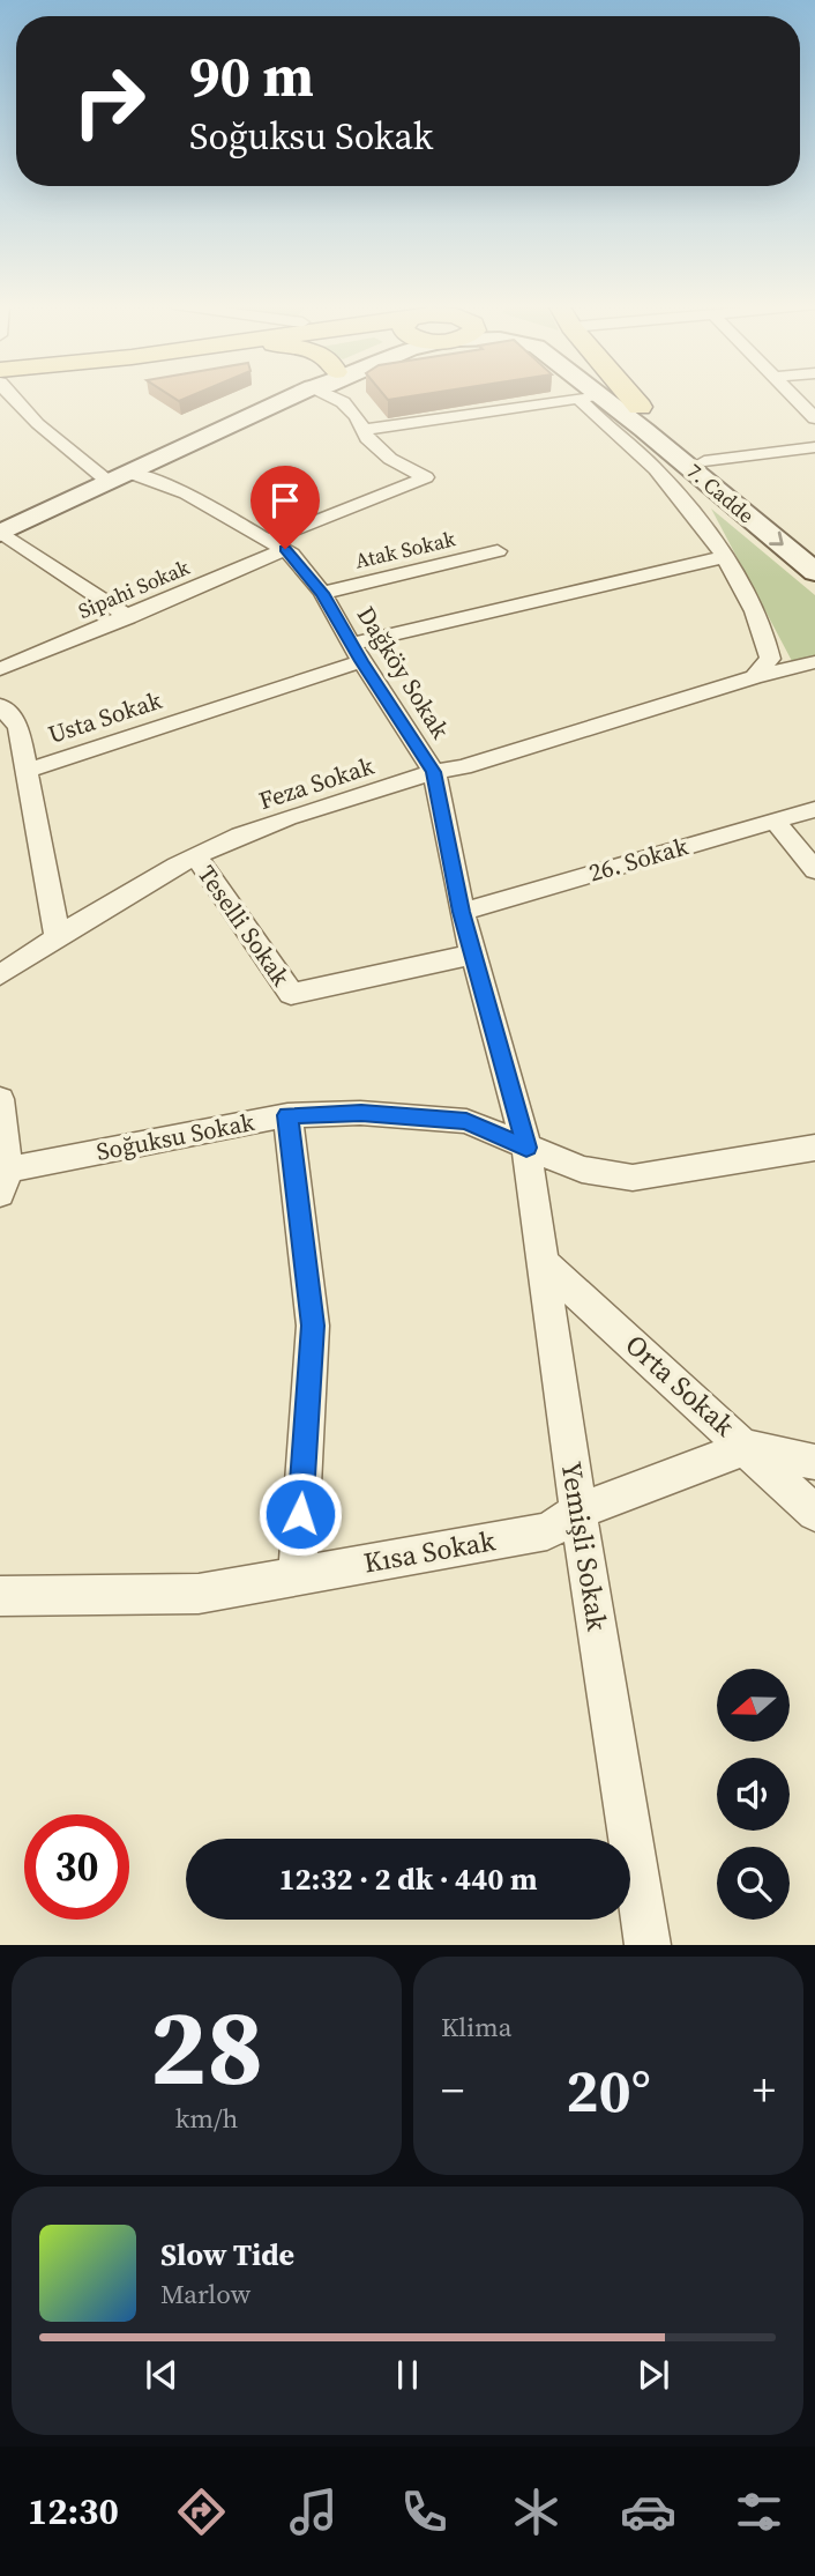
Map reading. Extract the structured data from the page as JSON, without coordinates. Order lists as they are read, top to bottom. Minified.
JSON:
{"streets":{"main road":["7. Cadde"],"street":["Atak Sokak","Sipahi Sokak","Dağköy Sokak","Usta Sokak","Feza Sokak","26. Sokak","Teselli Sokak","Soğuksu Sokak","Orta Sokak","Yemişli Sokak","Kısa Sokak"]},"crossings":[["Atak Sokak","Dağköy Sokak"],["Sipahi Sokak","Dağköy Sokak"],["Dağköy Sokak","Usta Sokak"],["Dağköy Sokak","Feza Sokak"],["Dağköy Sokak","26. Sokak"],["Dağköy Sokak","Teselli Sokak"],["Dağköy Sokak","Soğuksu Sokak"],["Dağköy Sokak","Yemişli Sokak"],["Usta Sokak","Feza Sokak"],["Feza Sokak","Teselli Sokak"],["Soğuksu Sokak","Yemişli Sokak"],["Orta Sokak","Yemişli Sokak"],["Orta Sokak","Kısa Sokak"],["Yemişli Sokak","Kısa Sokak"]],"north":"left","page":{"turn":["90 m","Soğuksu Sokak"],"limit":"30","trip":"12:32 · 2 dk · 440 m","tile":[["28","km/h"],"Klima"],"heat":["−","20°","+"],"song":["Slow Tide","Marlow"],"tabs":"12:30"}}
